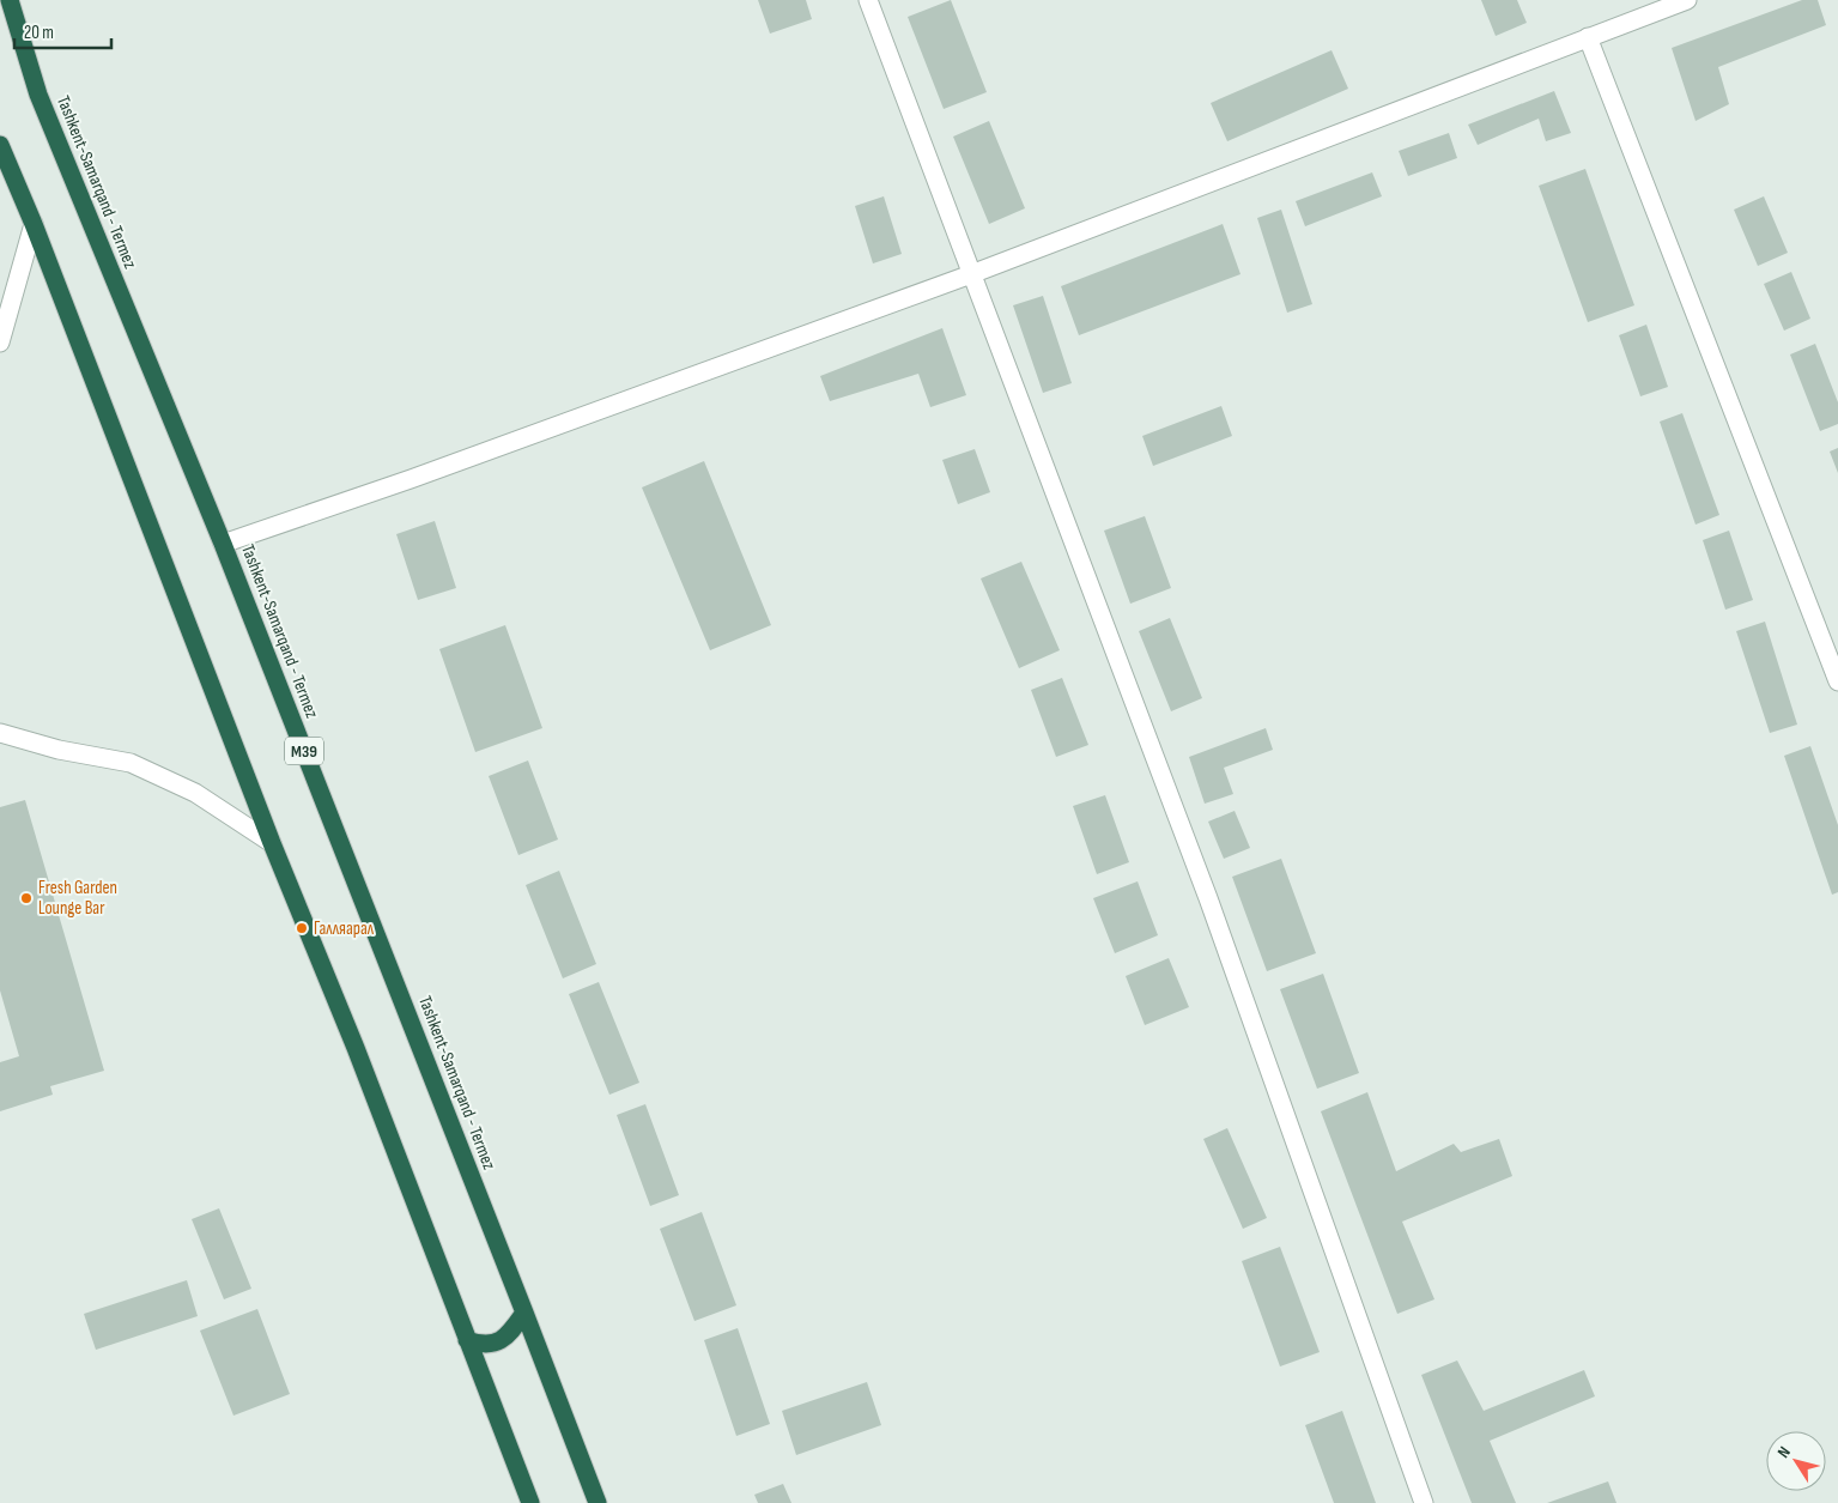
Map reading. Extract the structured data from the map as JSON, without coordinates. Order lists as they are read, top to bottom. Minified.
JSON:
{"streets":{"highway":["Tashkent-Samarqand - Termez","M39"]},"places":["Fresh Garden Lounge Bar","Галляарал"],"scale_bar":"20 m","north":"top left"}
